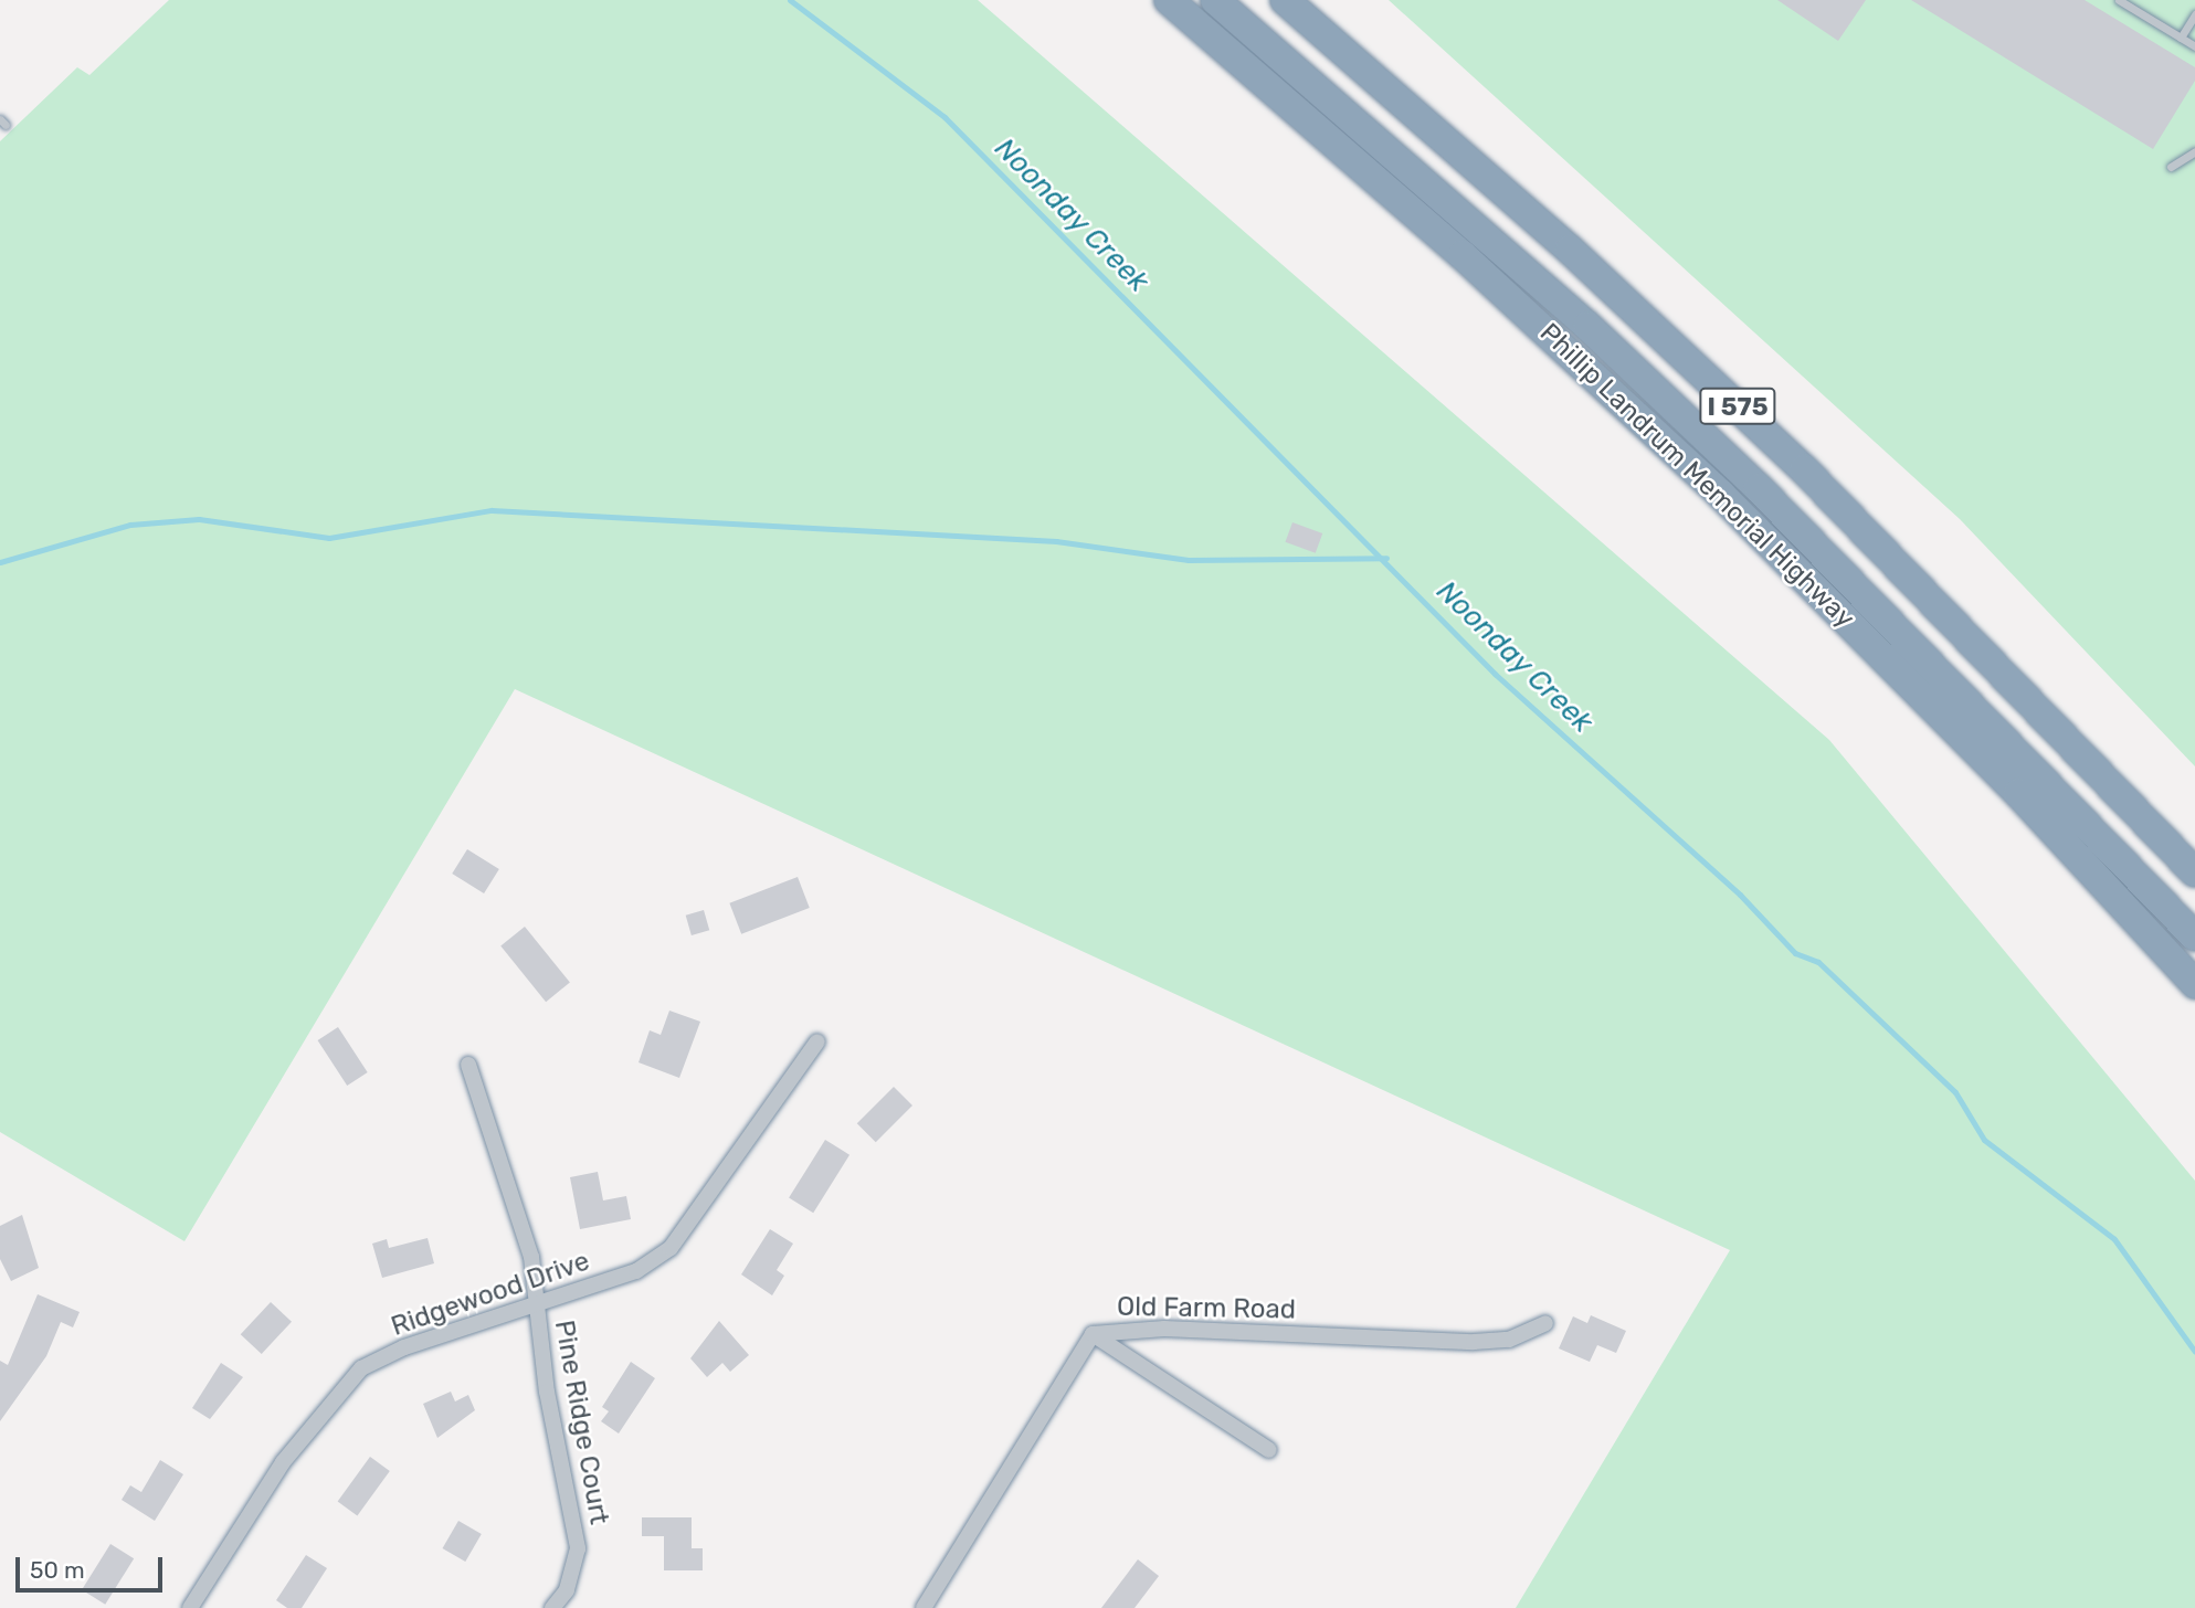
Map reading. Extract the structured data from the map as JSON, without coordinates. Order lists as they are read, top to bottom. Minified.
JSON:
{"streets":{"highway":["I 575","Phillip Landrum Memorial Highway"],"street":["Ridgewood Drive","Old Farm Road","Pine Ridge Court"]},"crossings":[["Ridgewood Drive","Pine Ridge Court"]],"water":["Noonday Creek"],"scale_bar":"50 m"}
